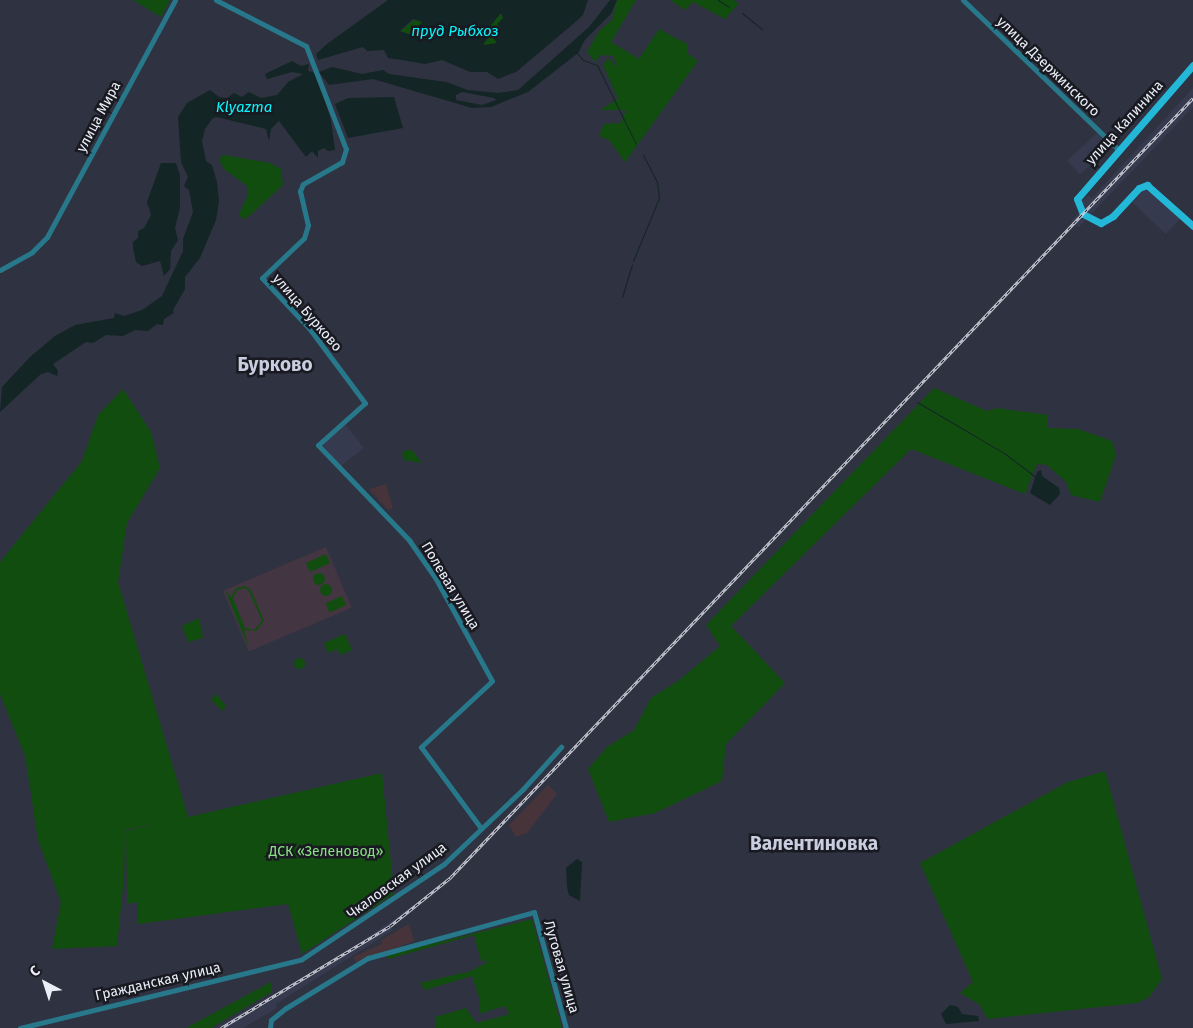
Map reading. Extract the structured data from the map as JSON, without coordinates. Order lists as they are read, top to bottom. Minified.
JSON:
{"streets":{"main road":["улица Калинина"],"street":["улица Дзержинского","улица Мира","улица Бурково","Полевая улица","Чкаловская улица","Луговая улица","Гражданская улица"]},"crossings":[["улица Дзержинского","улица Калинина"],["улица Бурково","Полевая улица"],["Полевая улица","Чкаловская улица"],["Чкаловская улица","Гражданская улица"]],"districts":["Бурково","Валентиновка"],"water":["пруд Рыбхоз","Klyazma"],"parks":["ДСК «Зеленовод»"],"north":"top left"}
